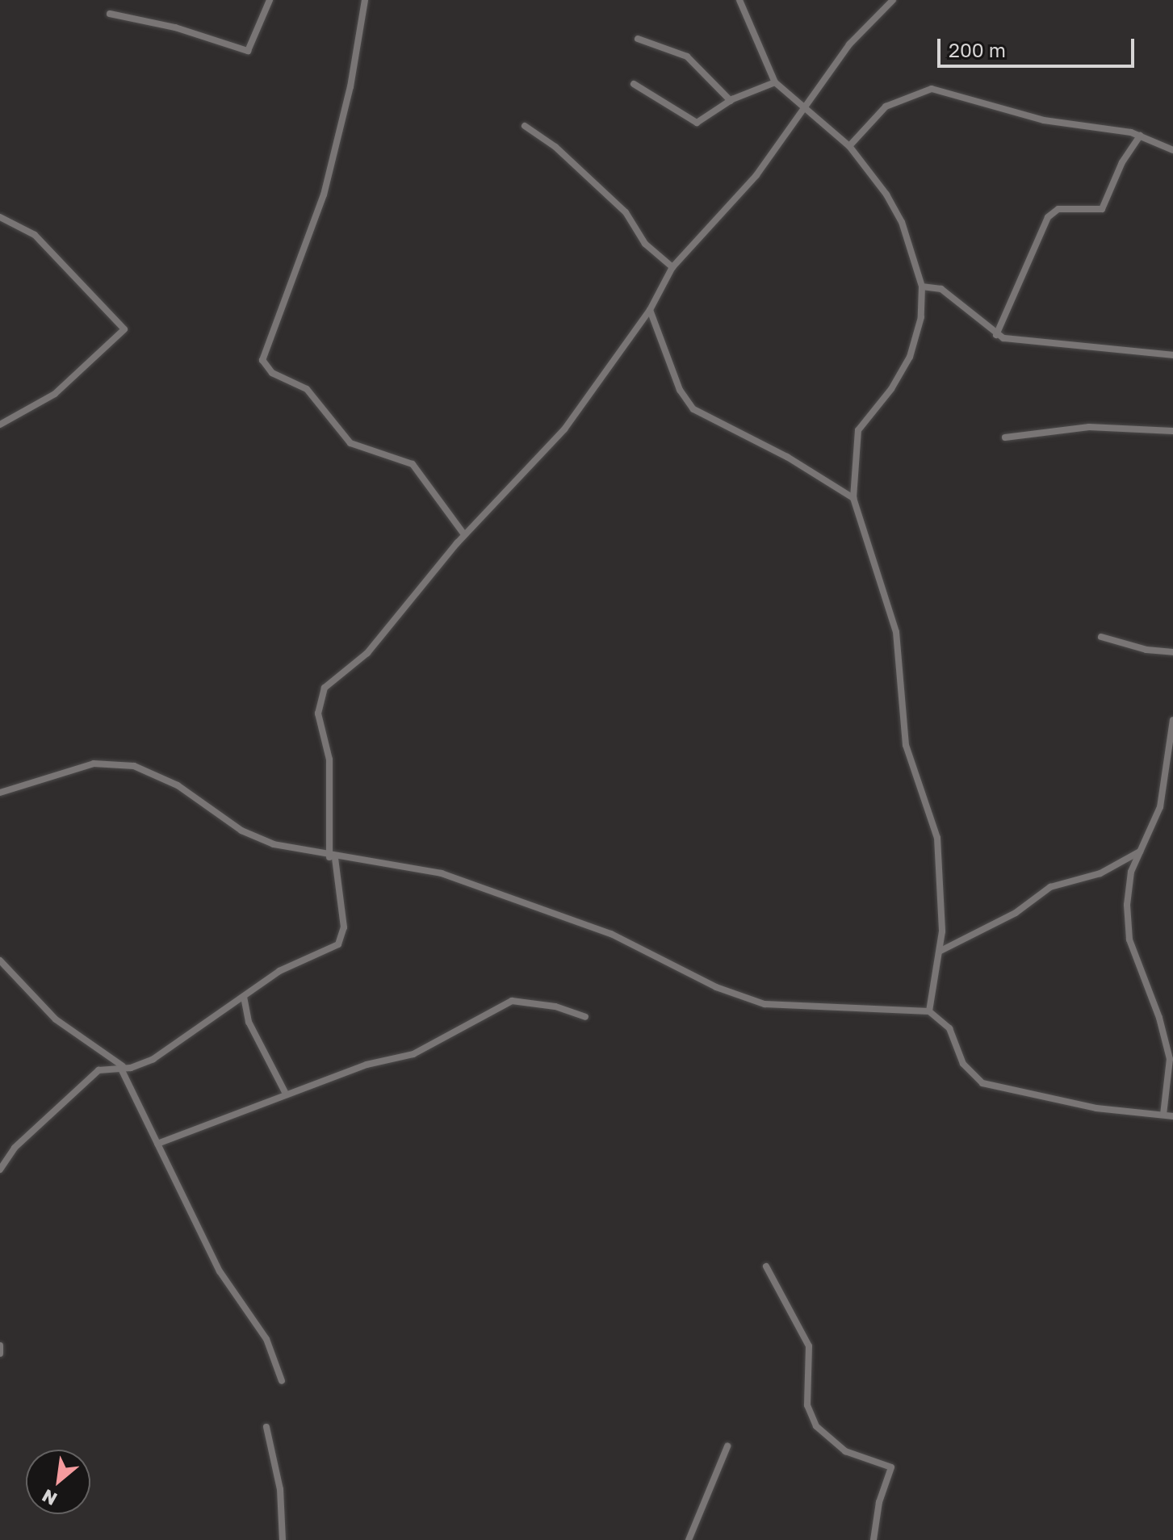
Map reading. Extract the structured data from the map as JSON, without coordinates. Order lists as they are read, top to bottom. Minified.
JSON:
{"scale_bar":"200 m","north":"bottom left"}
